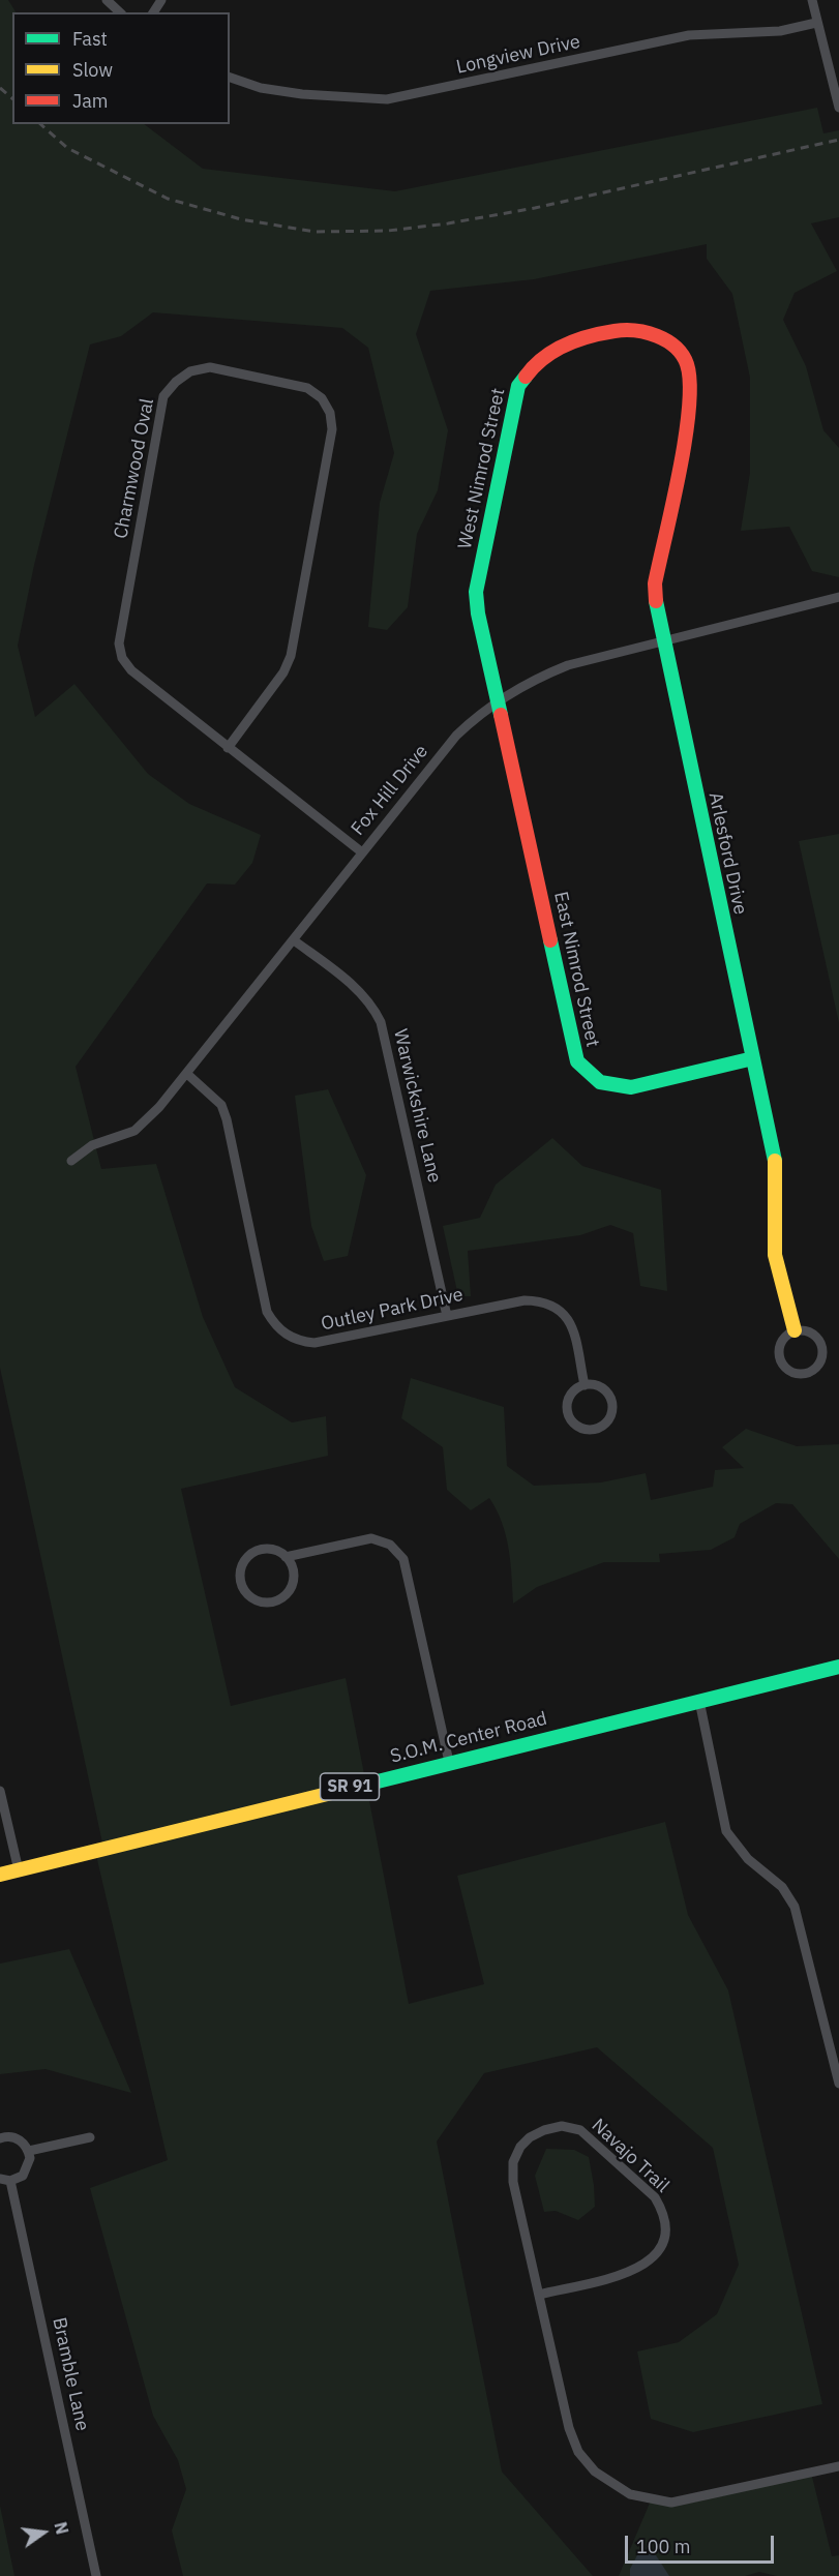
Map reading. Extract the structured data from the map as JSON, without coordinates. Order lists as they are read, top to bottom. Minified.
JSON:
{"streets":{"street":["Longview Drive","Charmwood Oval","West Nimrod Street","Fox Hill Drive","Arlesford Drive","East Nimrod Street","Warwickshire Lane","Outley Park Drive","S.O.M. Center Road","SR 91","Navajo Trail","Bramble Lane"]},"crossings":[["Charmwood Oval","Fox Hill Drive"],["West Nimrod Street","Fox Hill Drive"],["West Nimrod Street","Arlesford Drive"],["West Nimrod Street","East Nimrod Street"],["Fox Hill Drive","Arlesford Drive"],["Fox Hill Drive","East Nimrod Street"],["Fox Hill Drive","Warwickshire Lane"],["Fox Hill Drive","Outley Park Drive"],["Arlesford Drive","East Nimrod Street"],["Warwickshire Lane","Outley Park Drive"]],"legend":["Fast","Slow","Jam"],"scale_bar":"100 m","north":"right"}
